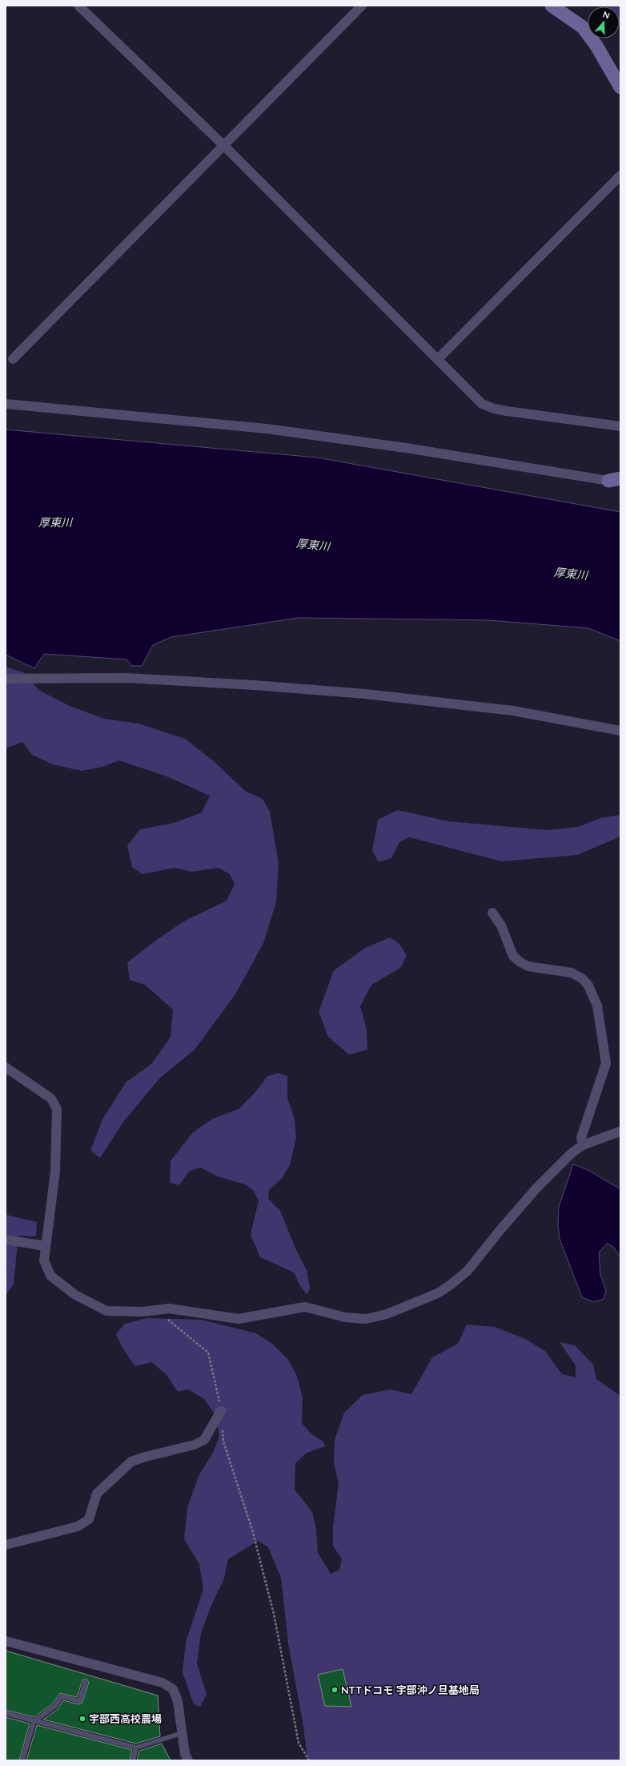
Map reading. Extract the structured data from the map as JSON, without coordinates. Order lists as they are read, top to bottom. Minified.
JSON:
{"water":["厚東川"],"places":["NTTドコモ 宇部沖ノ旦基地局","宇部西高校農場"],"north":"top"}
